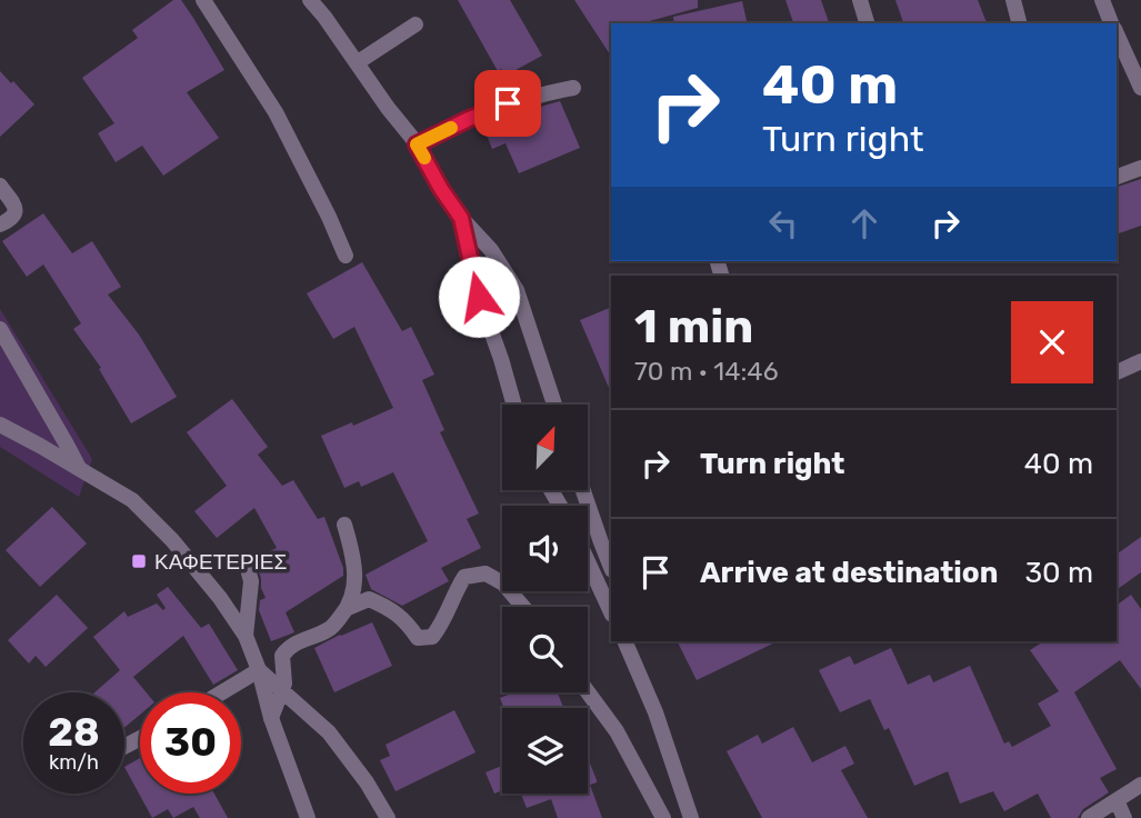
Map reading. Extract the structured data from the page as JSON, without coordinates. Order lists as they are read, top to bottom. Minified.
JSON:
{"places":{"transit":["ΚΑΦΕΤΕΡΙΕΣ"]},"north":"top right","page":{"turn":["40 m","Turn right"],"heading":["1 min","70 m · 14:46"],"list":[{"name":"Turn right","value":"40 m"},{"name":"Arrive at destination","value":"30 m"}],"speed":"28 km/h","limit":"30"}}
